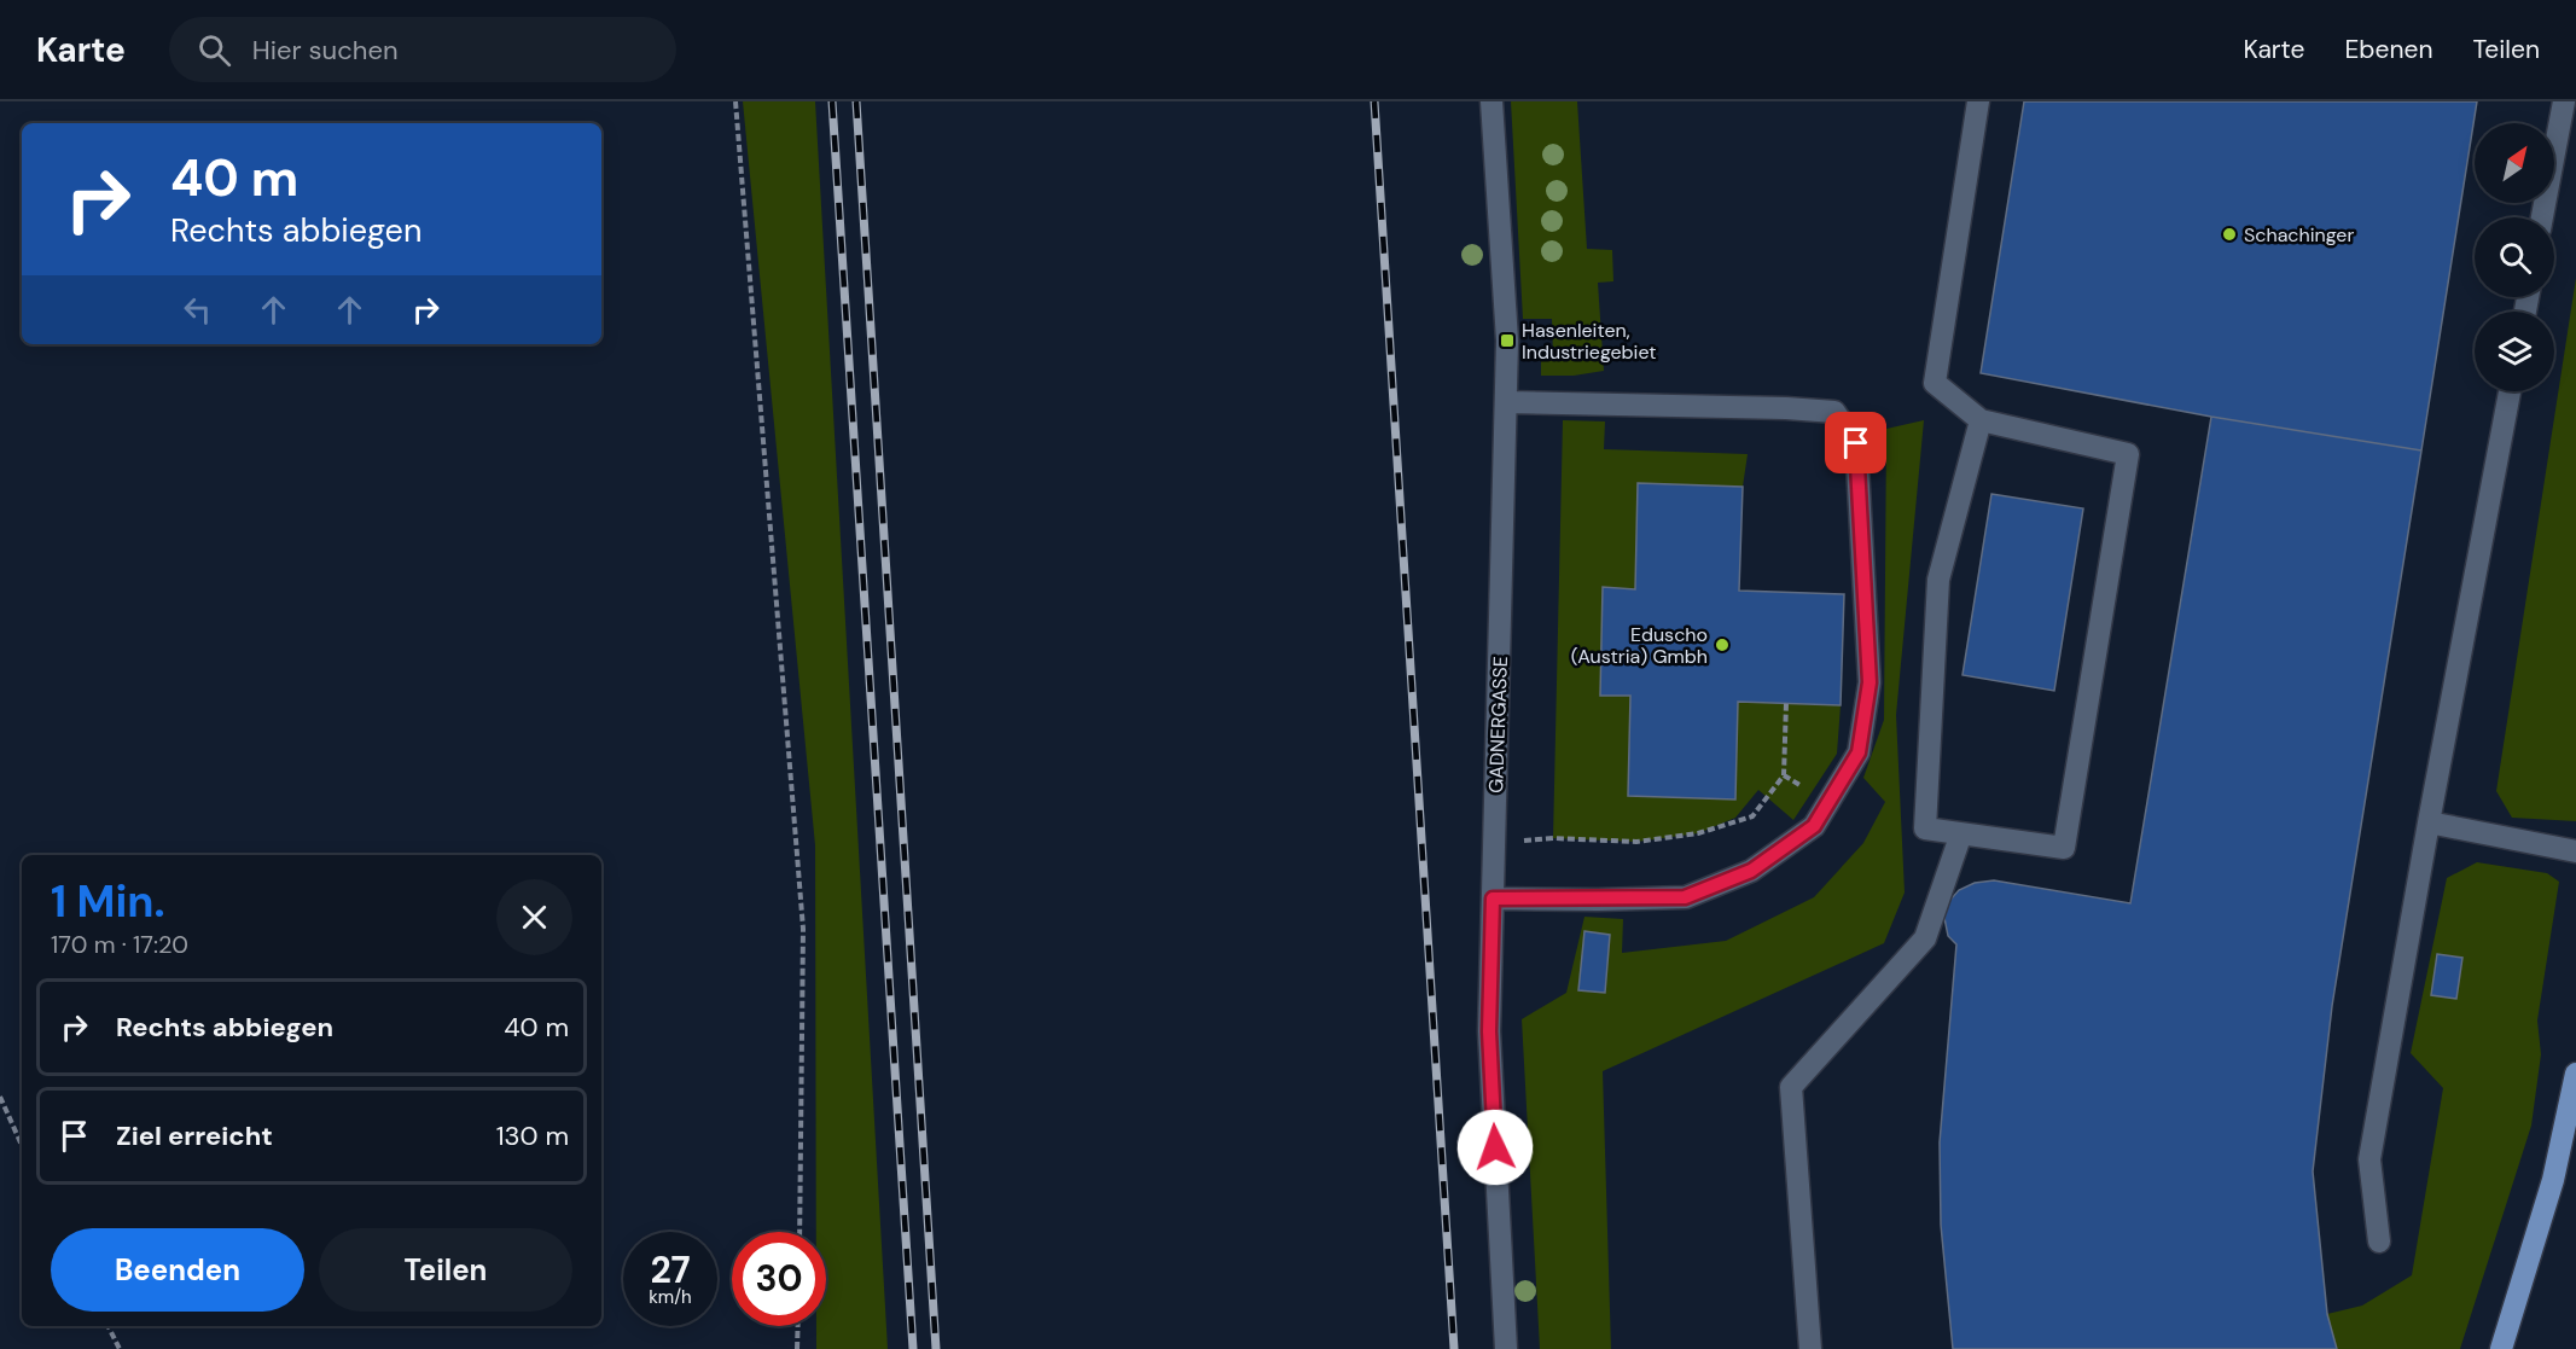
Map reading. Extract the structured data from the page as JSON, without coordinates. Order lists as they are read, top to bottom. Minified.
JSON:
{"streets":{"street":["GADNERGASSE"]},"places":{"other":["Schachinger","Eduscho (Austria) Gmbh"],"transit":["Hasenleiten, Industriegebiet"]},"north":"top right","page":{"header":"Karte","search":"Hier suchen","nav":["Karte","Ebenen","Teilen"],"turn":["40 m","Rechts abbiegen"],"heading":["1 Min.","170 m · 17:20"],"list":[{"name":"Rechts abbiegen","value":"40 m"},{"name":"Ziel erreicht","value":"130 m"}],"buttons":["Beenden","Teilen"],"speed":"27 km/h","limit":"30"}}
